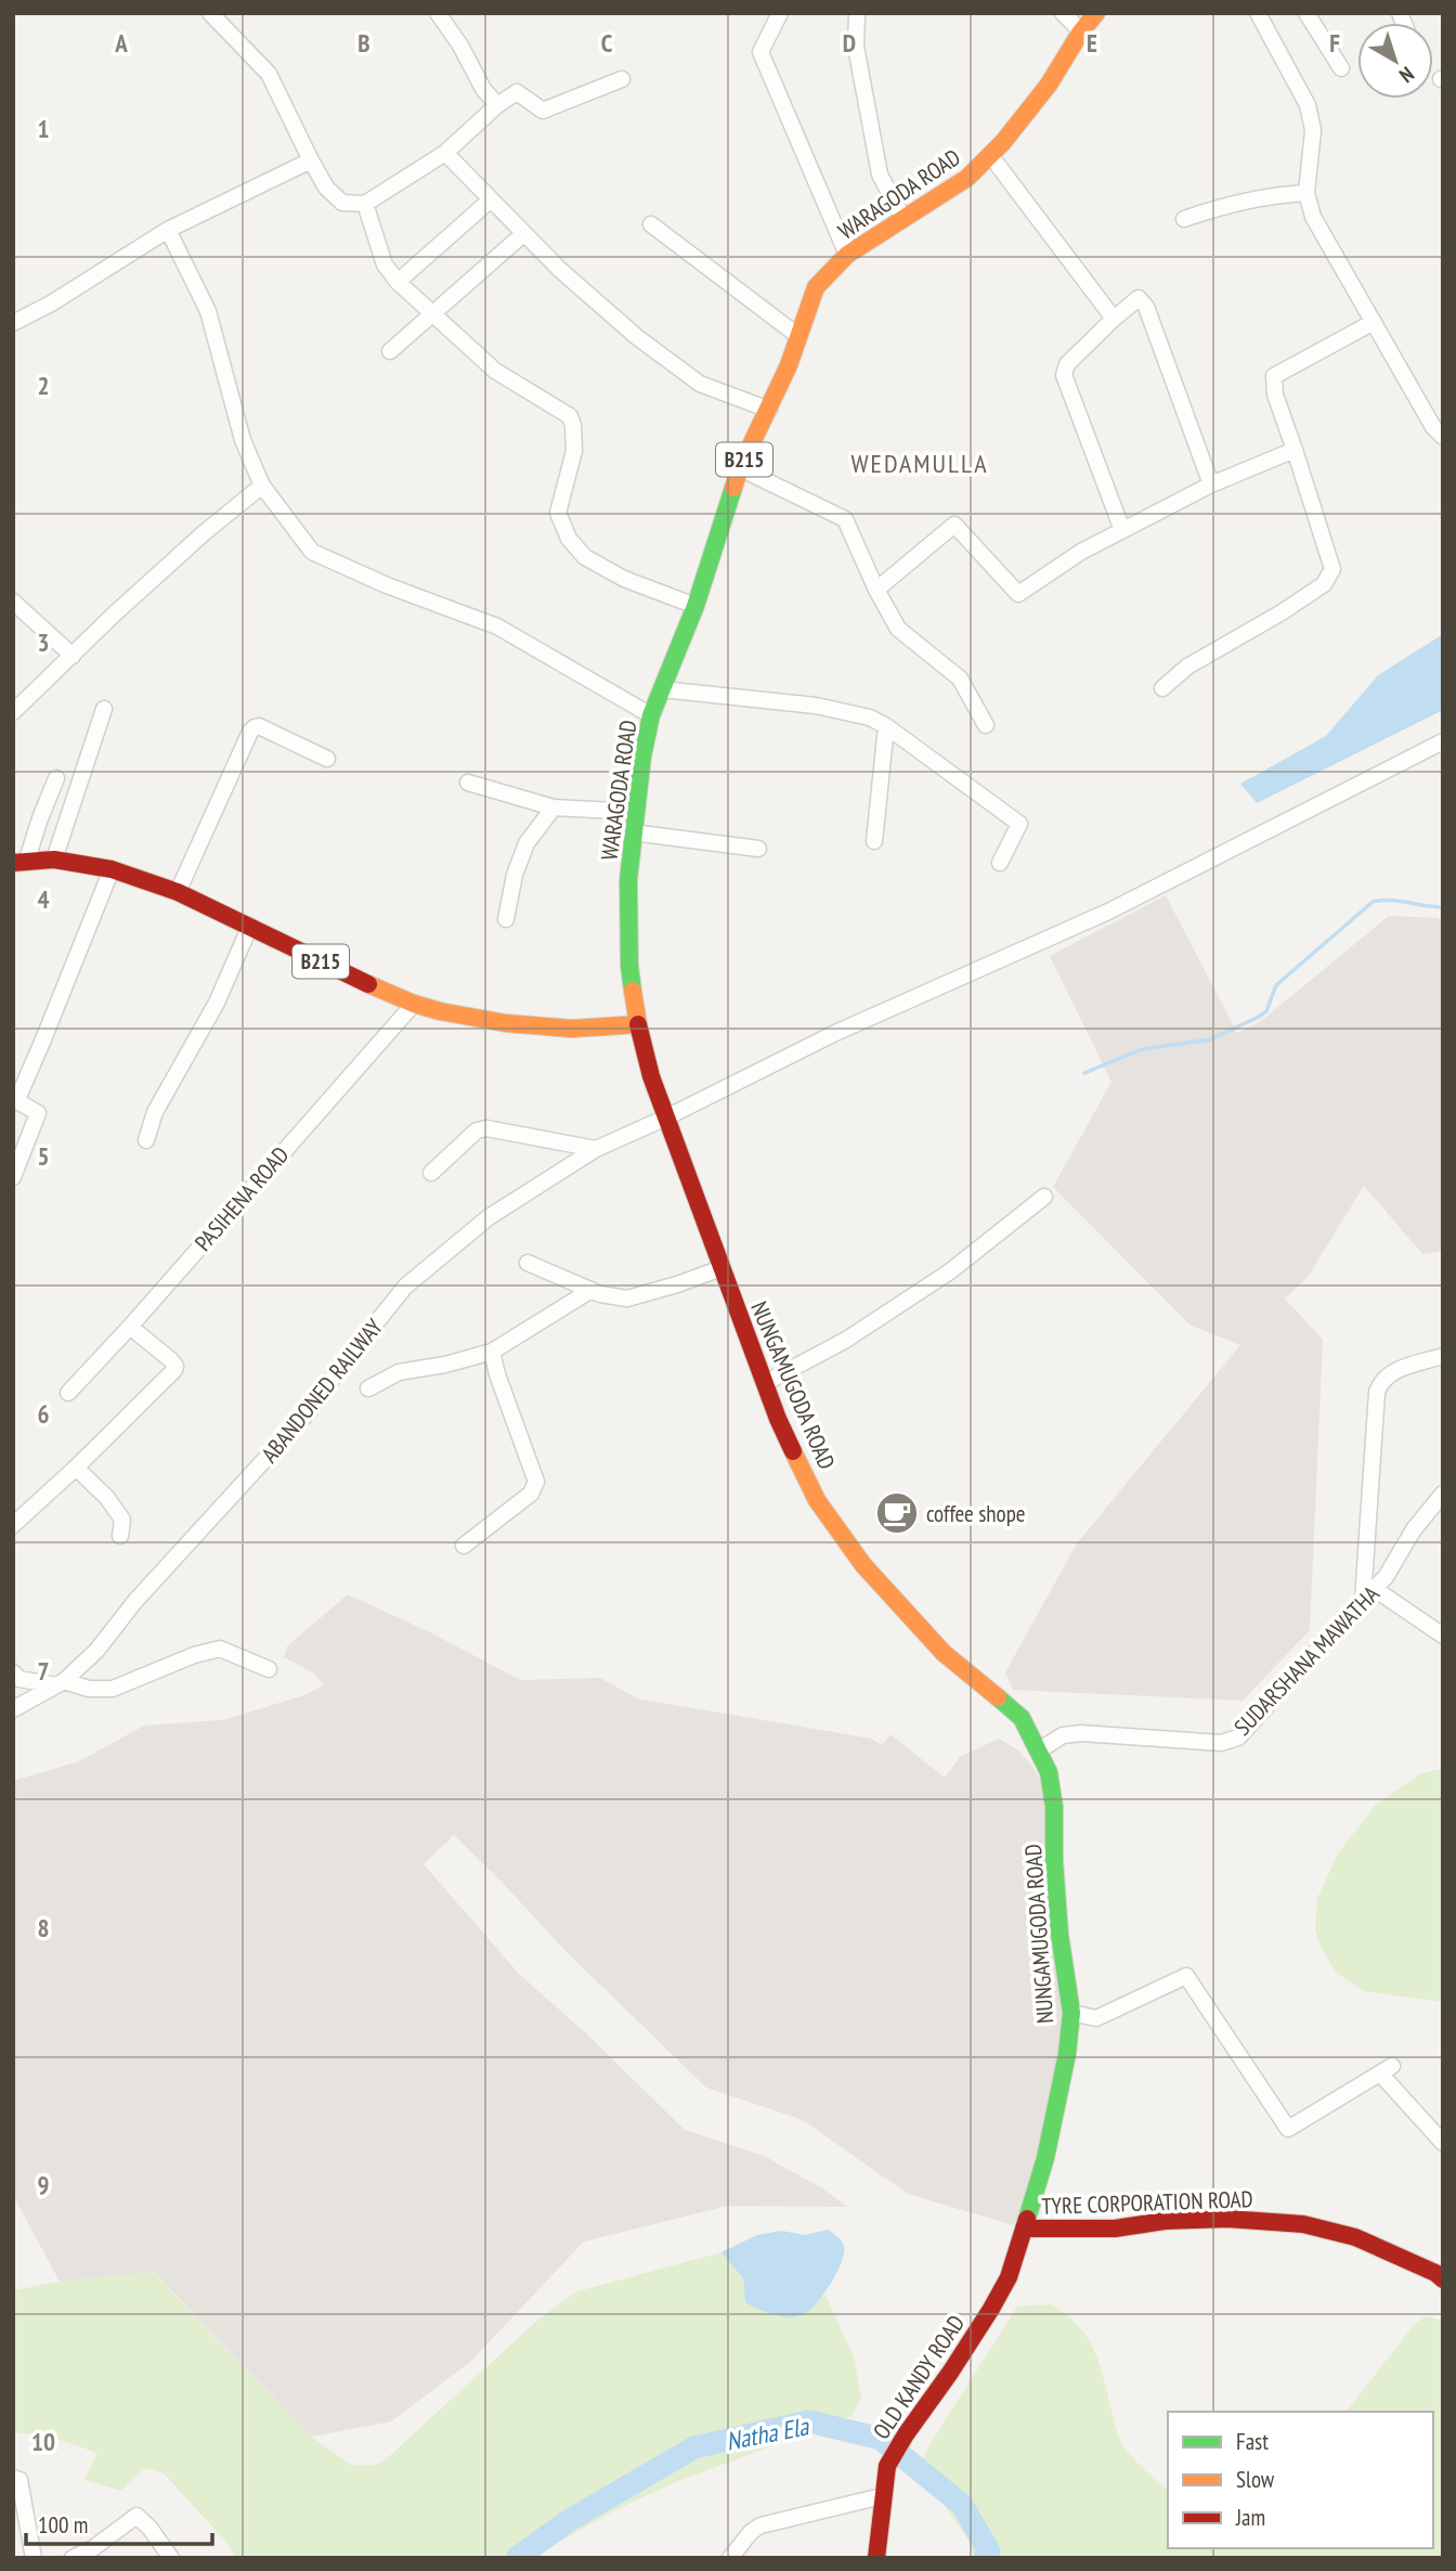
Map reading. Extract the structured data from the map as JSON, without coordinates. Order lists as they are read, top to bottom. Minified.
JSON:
{"streets":{"street":["WARAGODA ROAD","B215","PASIHENA ROAD","NUNGAMUGODA ROAD","ABANDONED RAILWAY","SUDARSHANA MAWATHA","TYRE CORPORATION ROAD","OLD KANDY ROAD"]},"crossings":[["WARAGODA ROAD","B215"],["WARAGODA ROAD","NUNGAMUGODA ROAD"],["B215","PASIHENA ROAD"],["B215","NUNGAMUGODA ROAD"],["NUNGAMUGODA ROAD","ABANDONED RAILWAY"],["NUNGAMUGODA ROAD","SUDARSHANA MAWATHA"],["NUNGAMUGODA ROAD","TYRE CORPORATION ROAD"],["NUNGAMUGODA ROAD","OLD KANDY ROAD"],["TYRE CORPORATION ROAD","OLD KANDY ROAD"]],"districts":["WEDAMULLA"],"water":["Natha Ela"],"places":{"cafe":["coffee shope"]},"legend":["Fast","Slow","Jam"],"scale_bar":"100 m","north":"bottom right","grid":{"columns":["A","B","C","D","E","F"],"rows":["1","2","3","4","5","6","7","8","9","10"]}}
